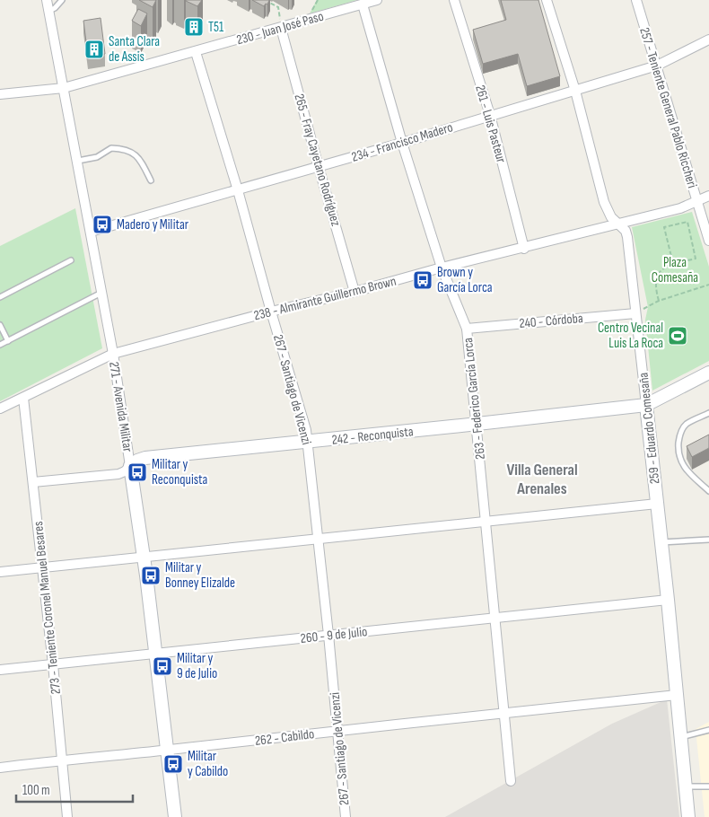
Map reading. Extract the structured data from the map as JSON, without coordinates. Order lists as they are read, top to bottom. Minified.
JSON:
{"streets":{"street":["230 - Juan José Paso","257 - Teniente General Pablo Riccheri","261 - Luis Pasteur","234 - Francisco Madero","265 - Fray Cayetano Rodríguez","238 - Almirante Guillermo Brown","240 - Córdoba","267 - Santiago de Vicenzi","263 - Federico García Lorca","271 - Avenida Militar","259 - Eduardo Comesaña","242 - Reconquista","273 - Teniente Coronel Manuel Besares","260 - 9 de Julio","262 - Cabildo"]},"crossings":[["230 - Juan José Paso","265 - Fray Cayetano Rodríguez"],["230 - Juan José Paso","267 - Santiago de Vicenzi"],["230 - Juan José Paso","263 - Federico García Lorca"],["230 - Juan José Paso","271 - Avenida Militar"],["257 - Teniente General Pablo Riccheri","234 - Francisco Madero"],["257 - Teniente General Pablo Riccheri","238 - Almirante Guillermo Brown"],["261 - Luis Pasteur","234 - Francisco Madero"],["261 - Luis Pasteur","238 - Almirante Guillermo Brown"],["234 - Francisco Madero","265 - Fray Cayetano Rodríguez"],["234 - Francisco Madero","267 - Santiago de Vicenzi"],["234 - Francisco Madero","263 - Federico García Lorca"],["234 - Francisco Madero","271 - Avenida Militar"],["234 - Francisco Madero","259 - Eduardo Comesaña"],["265 - Fray Cayetano Rodríguez","238 - Almirante Guillermo Brown"],["238 - Almirante Guillermo Brown","267 - Santiago de Vicenzi"],["238 - Almirante Guillermo Brown","263 - Federico García Lorca"],["238 - Almirante Guillermo Brown","271 - Avenida Militar"],["238 - Almirante Guillermo Brown","259 - Eduardo Comesaña"],["238 - Almirante Guillermo Brown","273 - Teniente Coronel Manuel Besares"],["240 - Córdoba","263 - Federico García Lorca"],["240 - Córdoba","259 - Eduardo Comesaña"],["267 - Santiago de Vicenzi","242 - Reconquista"],["267 - Santiago de Vicenzi","260 - 9 de Julio"],["267 - Santiago de Vicenzi","262 - Cabildo"],["263 - Federico García Lorca","242 - Reconquista"],["263 - Federico García Lorca","260 - 9 de Julio"],["263 - Federico García Lorca","262 - Cabildo"],["271 - Avenida Militar","242 - Reconquista"],["271 - Avenida Militar","260 - 9 de Julio"],["271 - Avenida Militar","262 - Cabildo"],["259 - Eduardo Comesaña","242 - Reconquista"],["259 - Eduardo Comesaña","260 - 9 de Julio"],["259 - Eduardo Comesaña","262 - Cabildo"],["242 - Reconquista","273 - Teniente Coronel Manuel Besares"],["273 - Teniente Coronel Manuel Besares","260 - 9 de Julio"],["273 - Teniente Coronel Manuel Besares","262 - Cabildo"]],"districts":["Villa General Arenales"],"parks":["Plaza Comesaña"],"places":{"building":["T51","Santa Clara de Assis"],"bus stop":["Madero y Militar","Brown y García Lorca","Militar y Reconquista","Militar y Bonney Elizalde","Militar y 9 de Julio","Militar y Cabildo"],"sports":["Centro Vecinal Luis La Roca"]},"scale_bar":"100 m"}
